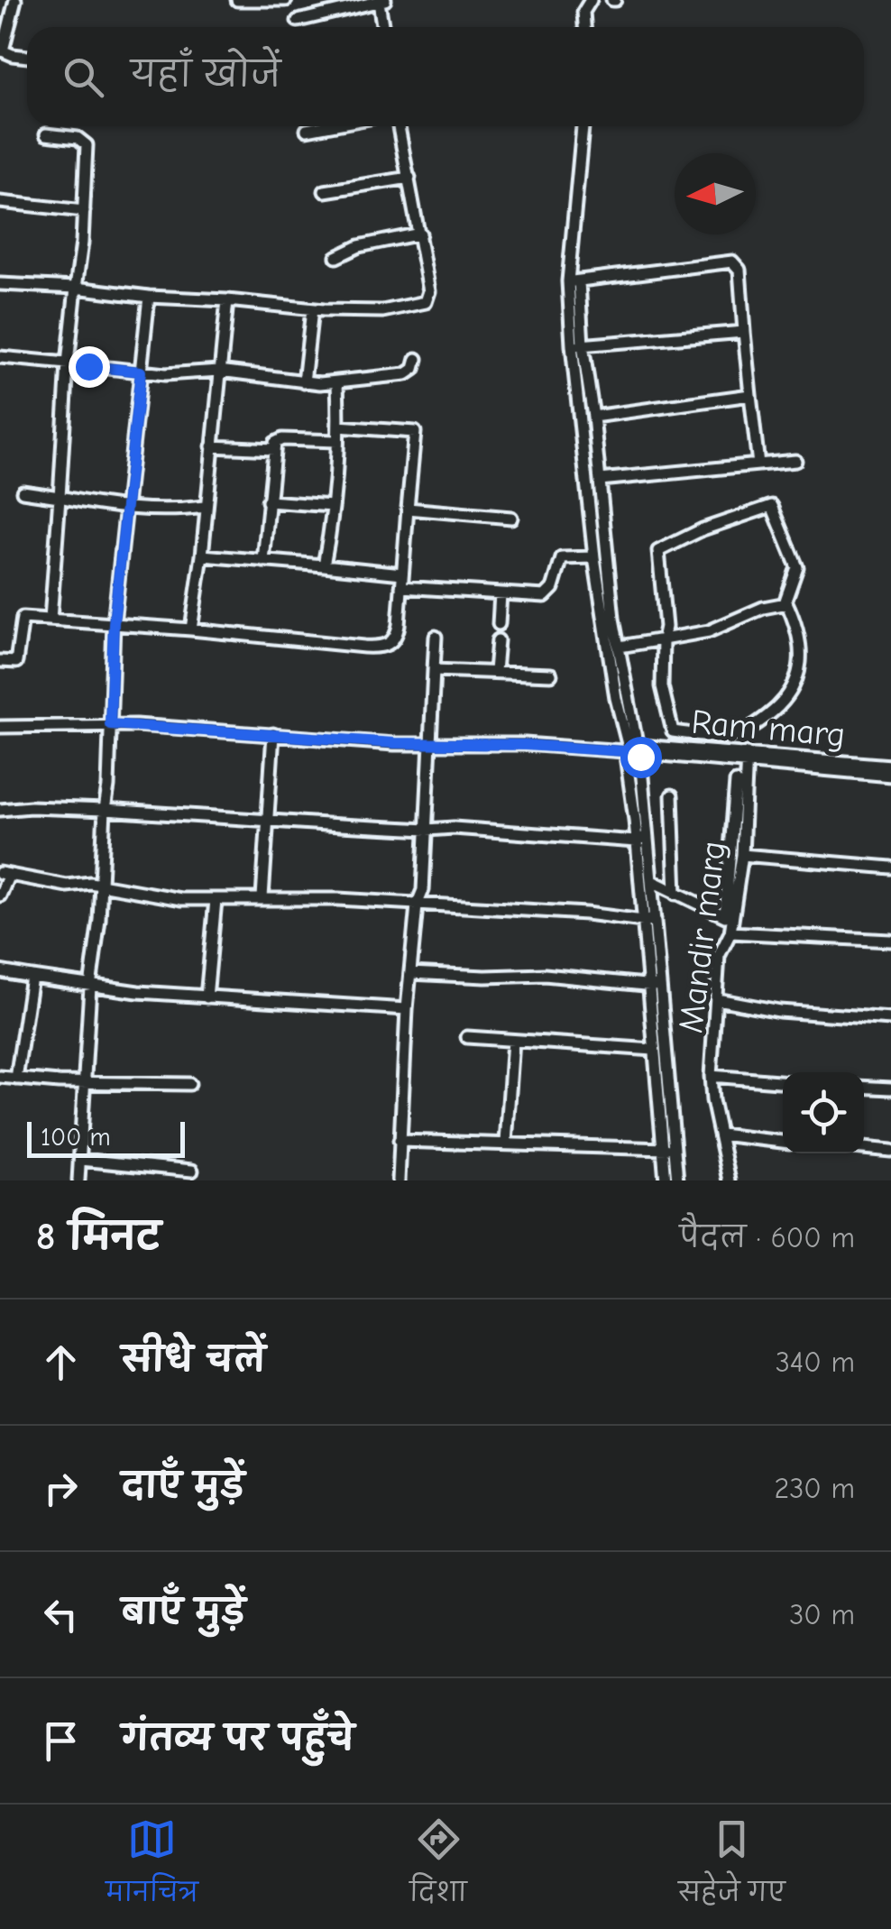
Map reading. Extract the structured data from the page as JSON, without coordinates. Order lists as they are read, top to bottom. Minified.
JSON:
{"streets":{"street":["Ram marg","Mandir marg"]},"crossings":[["Ram marg","Mandir marg"]],"scale_bar":"100 m","north":"left","page":{"search":"यहाँ खोजें","scale":"100 m","heading":["8 मिनट","पैदल · 600 m"],"list":[["सीधे चलें","340 m"],["दाएँ मुड़ें","230 m"],["बाएँ मुड़ें","30 m"],"गंतव्य पर पहुँचे"],"nav":["मानचित्र","दिशा","सहेजे गए"]}}
